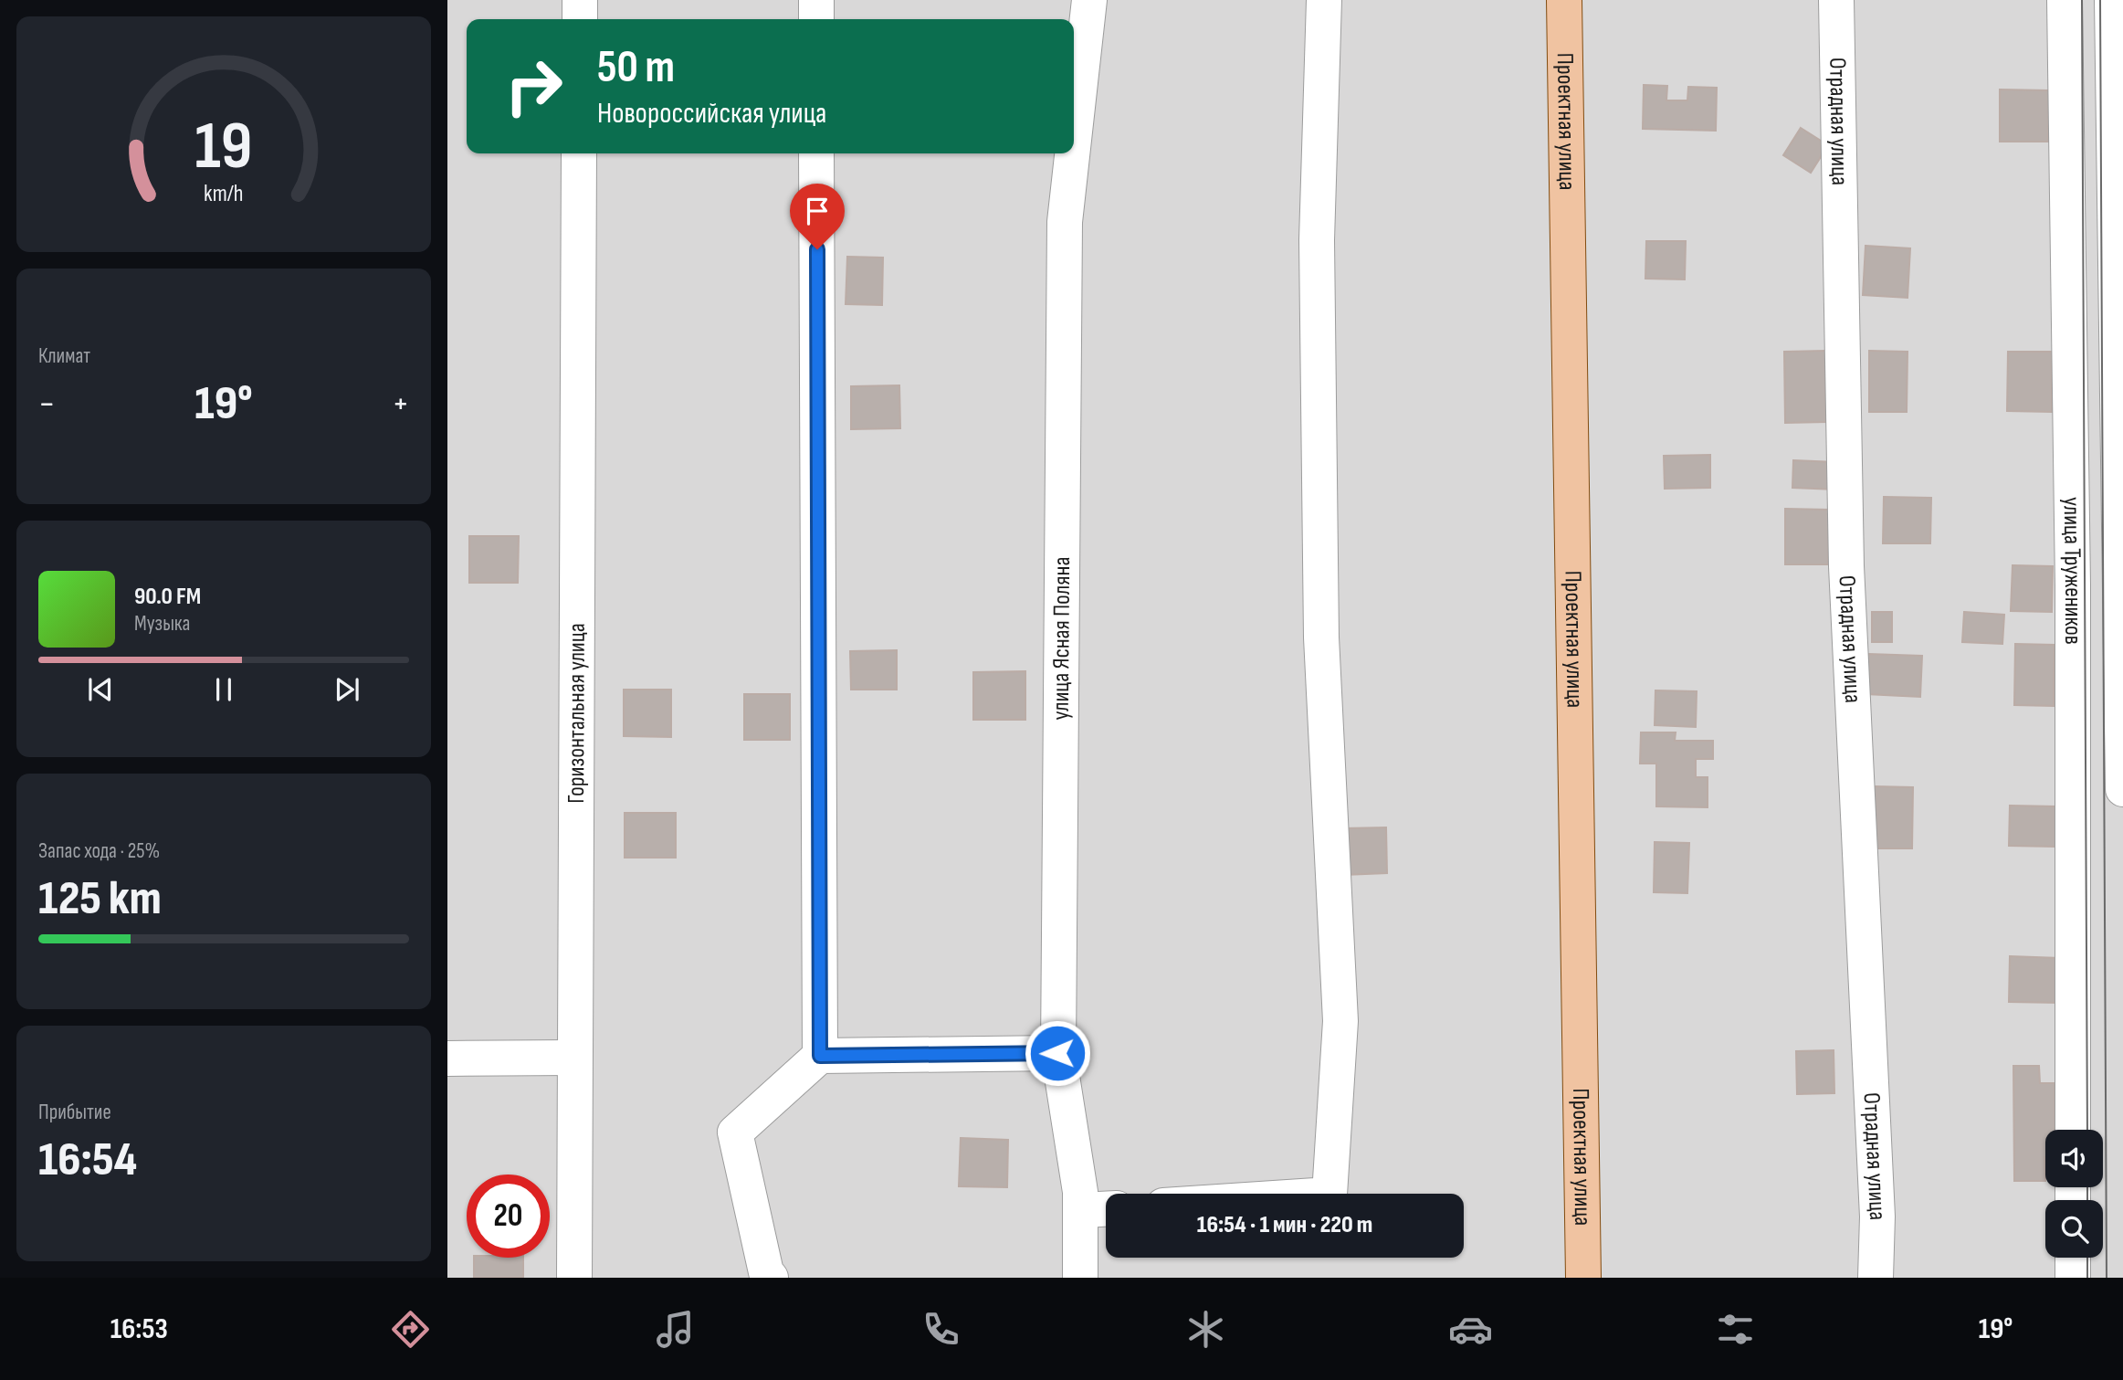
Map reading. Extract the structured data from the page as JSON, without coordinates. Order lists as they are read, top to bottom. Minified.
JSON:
{"streets":{"main road":["Проектная улица"],"street":["Отрадная улица","улица Тружеников","улица Ясная Поляна","Горизонтальная улица"]},"page":{"turn":["50 m","Новороссийская улица"],"tile":["Климат",["Запас хода · 25%","125 km"],["Прибытие","16:54"]],"heat":["−","19°","+"],"song":["90.0 FM","Музыка"],"limit":"20","trip":"16:54 · 1 мин · 220 m","tabs":["16:53","19°"],"gauge":["19","km/h"]}}
